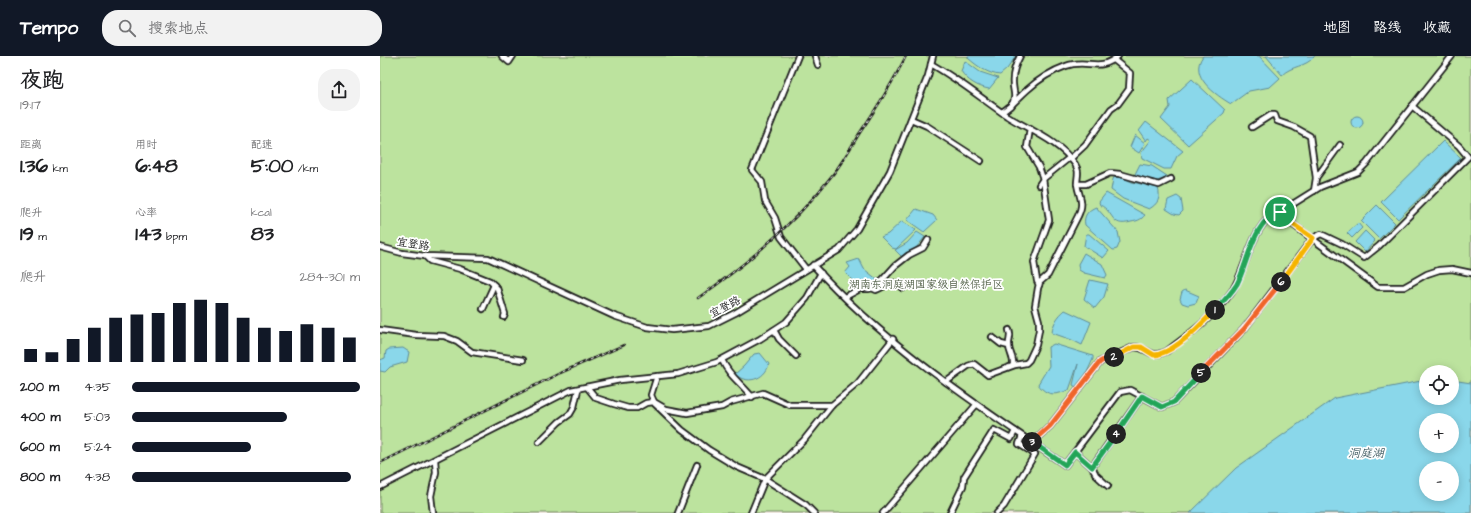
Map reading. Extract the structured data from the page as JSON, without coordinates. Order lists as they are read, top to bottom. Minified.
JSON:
{"streets":{"street":["宜登路"]},"water":["洞庭湖"],"parks":["湖南东洞庭湖国家级自然保护区"],"page":{"header":"Tempo","search":"搜索地点","nav":["地图","路线","收藏"],"heading":["夜跑","19:17"],"stats":[["距离","1.36 km"],["用时","6:48"],["配速","5:00 /km"],["爬升","19 m"],["心率","143 bpm"],["kcal","83"]],"chart":["爬升","284–301 m"],"pins":["6","1","2","5","4","3"],"map_buttons":["+","−"],"list":[{"name":"200 m","note":"4:35"},{"name":"400 m","note":"5:03"},{"name":"600 m","note":"5:24"},{"name":"800 m","note":"4:38"}]}}
